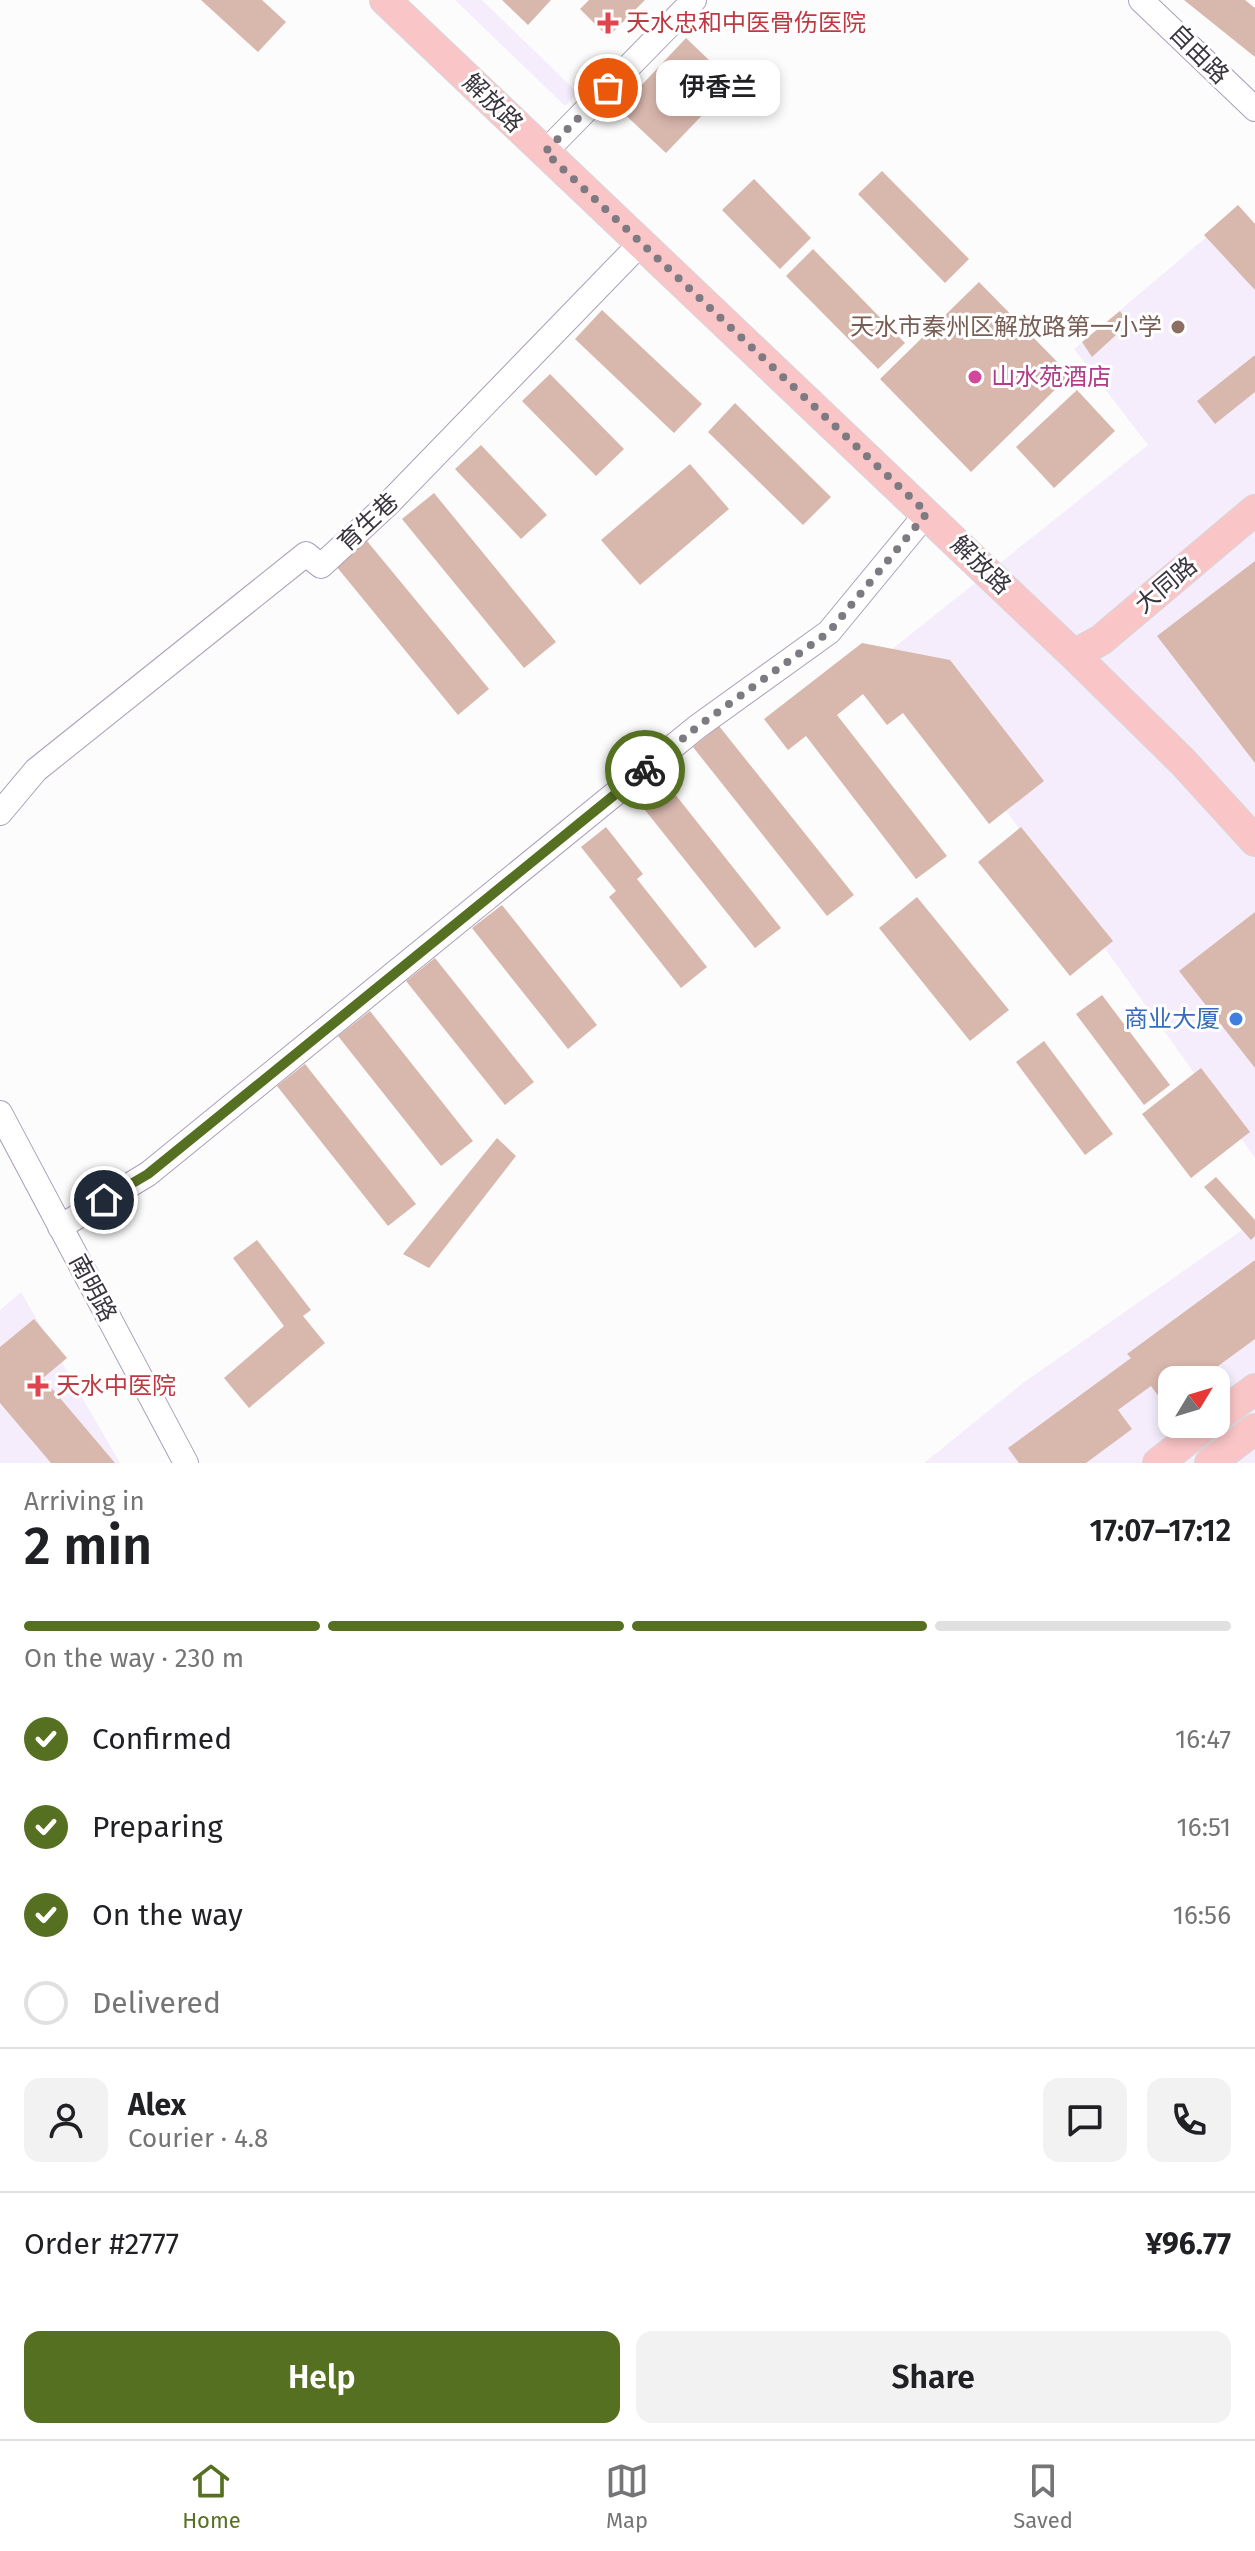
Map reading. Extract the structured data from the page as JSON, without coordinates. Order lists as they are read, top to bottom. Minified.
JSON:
{"streets":{"main road":["解放路","大同路"],"street":["自由路","育生巷","南明路"]},"crossings":[["解放路","育生巷"],["解放路","大同路"]],"places":{"health":["天水忠和中医骨伤医院","天水中医院"],"other":["伊香兰","天水市秦州区解放路第一小学","山水苑酒店","商业大厦"]},"north":"top right","page":{"bubble":"伊香兰","heading":["2 min","Arriving in","17:07–17:12"],"panel":["Alex","Courier · 4.8","Order #2777","¥96.77"],"bar":"On the way · 230 m","list":[["Confirmed","16:47"],["Preparing","16:51"],["On the way","16:56"],"Delivered"],"buttons":["Help","Share"],"tabs":["Home","Map","Saved"]}}
